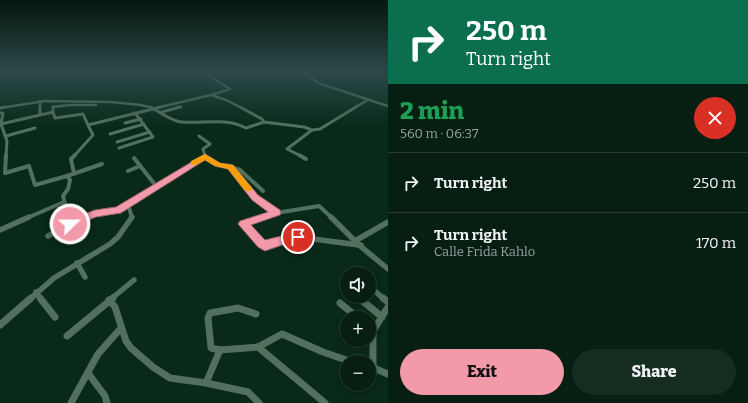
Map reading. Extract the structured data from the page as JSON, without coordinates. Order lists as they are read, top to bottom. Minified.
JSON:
{"page":{"turn":["250 m","Turn right"],"heading":["2 min","560 m · 06:37"],"list":[{"name":"Turn right","value":"250 m"},{"name":"Turn right","note":"Calle Frida Kahlo","value":"170 m"}],"map_buttons":["+","−"],"buttons":["Exit","Share"]}}
